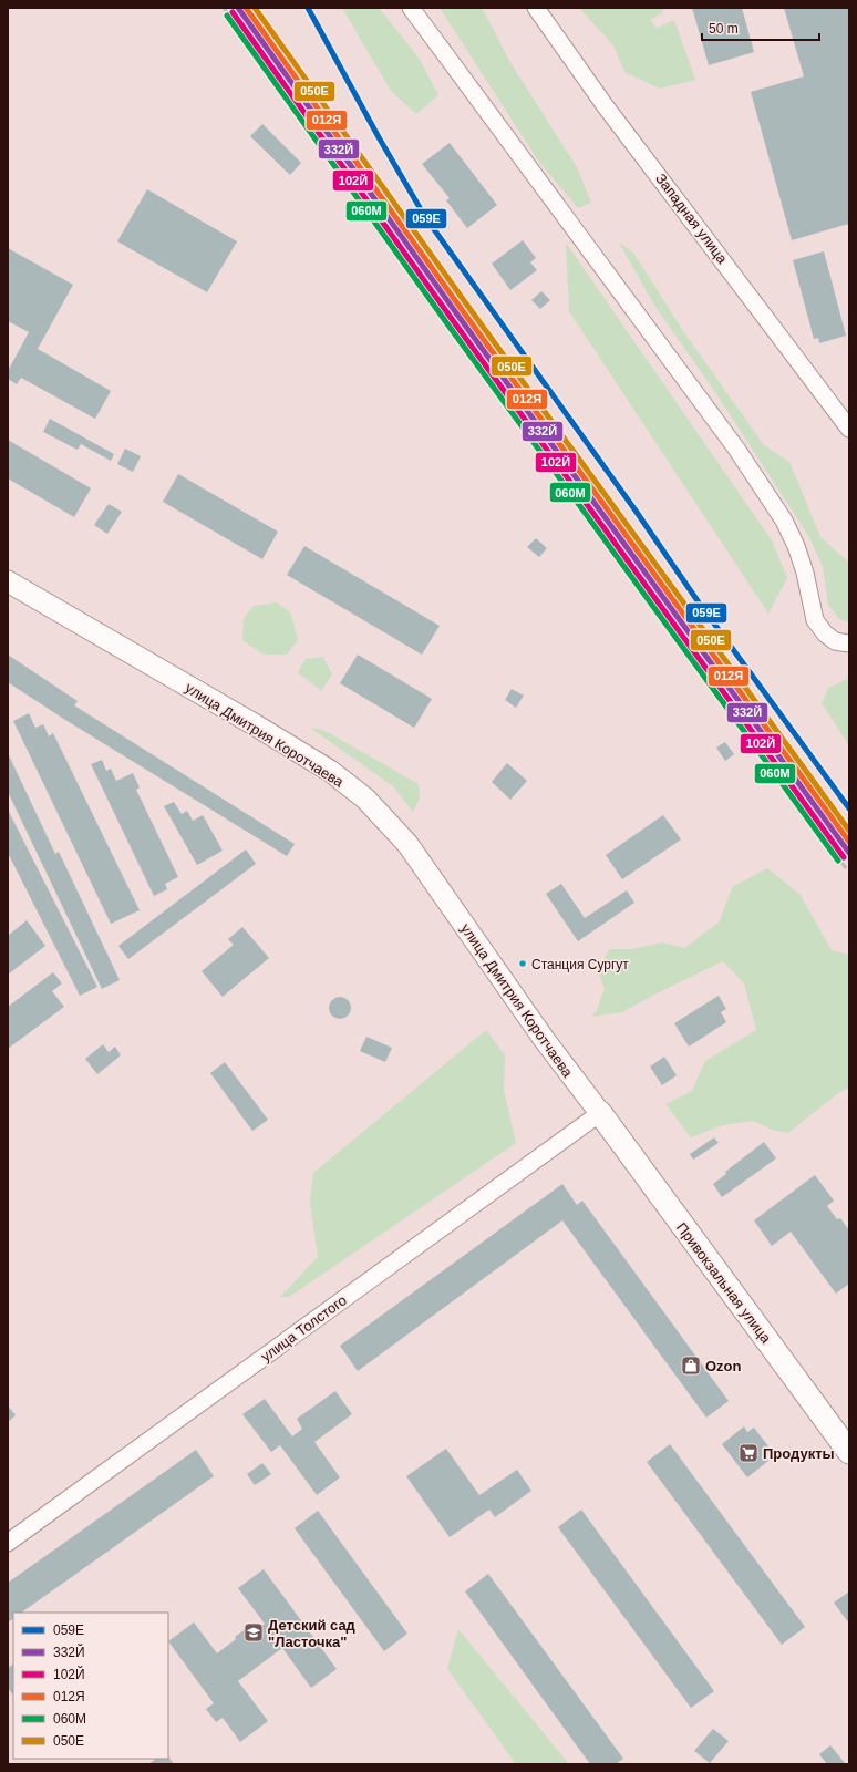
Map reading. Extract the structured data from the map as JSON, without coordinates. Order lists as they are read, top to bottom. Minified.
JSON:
{"streets":{"main road":["Привокзальная улица"],"street":["Западная улица","улица Дмитрия Коротчаева","улица Толстого"]},"crossings":[["улица Дмитрия Коротчаева","Привокзальная улица"],["улица Дмитрия Коротчаева","улица Толстого"],["Привокзальная улица","улица Толстого"]],"places":{"other":["Станция Сургут"],"shop":["Ozon"],"supermarket":["Продукты"],"school or university":["Детский сад \"Ласточка\""]},"lines":["transit line 059Е","transit line 332Й","transit line 012Я","transit line 050Е","transit line 102Й","transit line 060М"],"legend":["059Е","332Й","102Й","012Я","060М","050Е"],"scale_bar":"50 m"}
